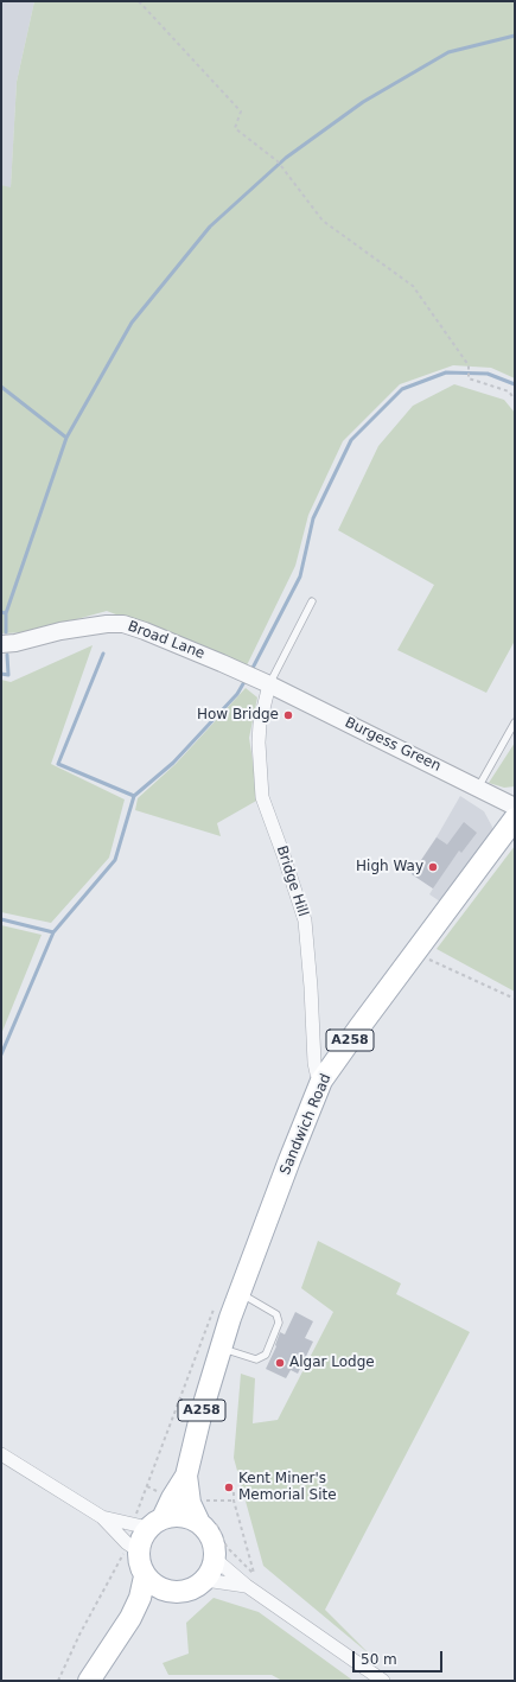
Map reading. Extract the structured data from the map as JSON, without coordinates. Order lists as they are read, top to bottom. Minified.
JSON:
{"streets":{"main road":["A258","Sandwich Road"],"street":["Broad Lane","Burgess Green","Bridge Hill"]},"crossings":[["Broad Lane","Burgess Green"],["Broad Lane","Bridge Hill"],["Burgess Green","Bridge Hill"],["Bridge Hill","Sandwich Road"]],"places":["How Bridge","High Way","Algar Lodge","Kent Miner's Memorial Site"],"scale_bar":"50 m"}
